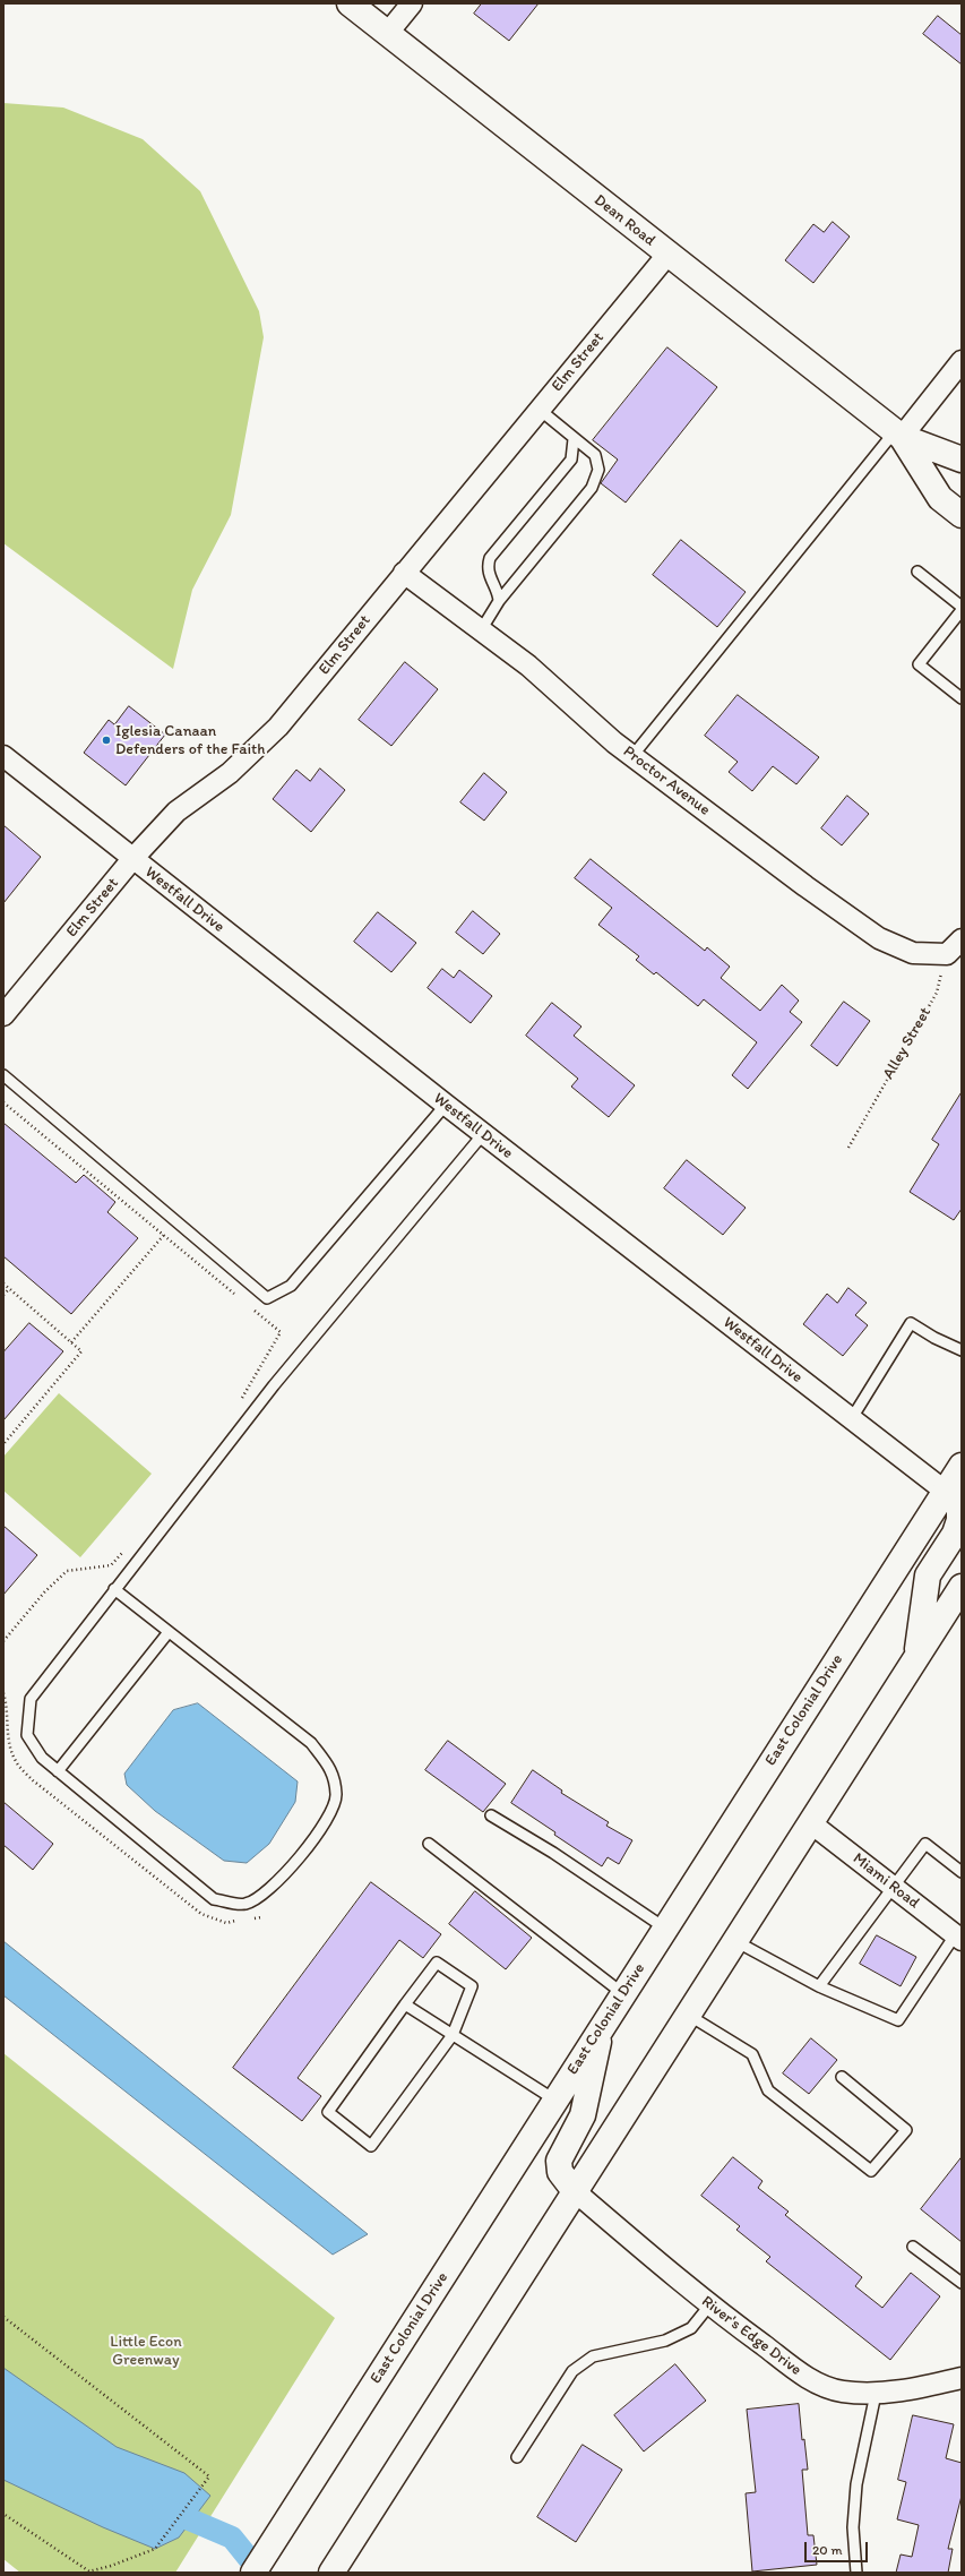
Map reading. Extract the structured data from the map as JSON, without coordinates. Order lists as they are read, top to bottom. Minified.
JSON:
{"streets":{"main road":["Dean Road","East Colonial Drive"],"street":["Elm Street","Proctor Avenue","Westfall Drive","Miami Road","River's Edge Drive"],"path":["Alley Street"]},"crossings":[["Dean Road","Elm Street"],["Elm Street","Proctor Avenue"],["Elm Street","Westfall Drive"],["Proctor Avenue","Alley Street"],["Westfall Drive","East Colonial Drive"]],"parks":["Little Econ Greenway"],"places":["Iglesia Canaan Defenders of the Faith"],"scale_bar":"20 m"}
